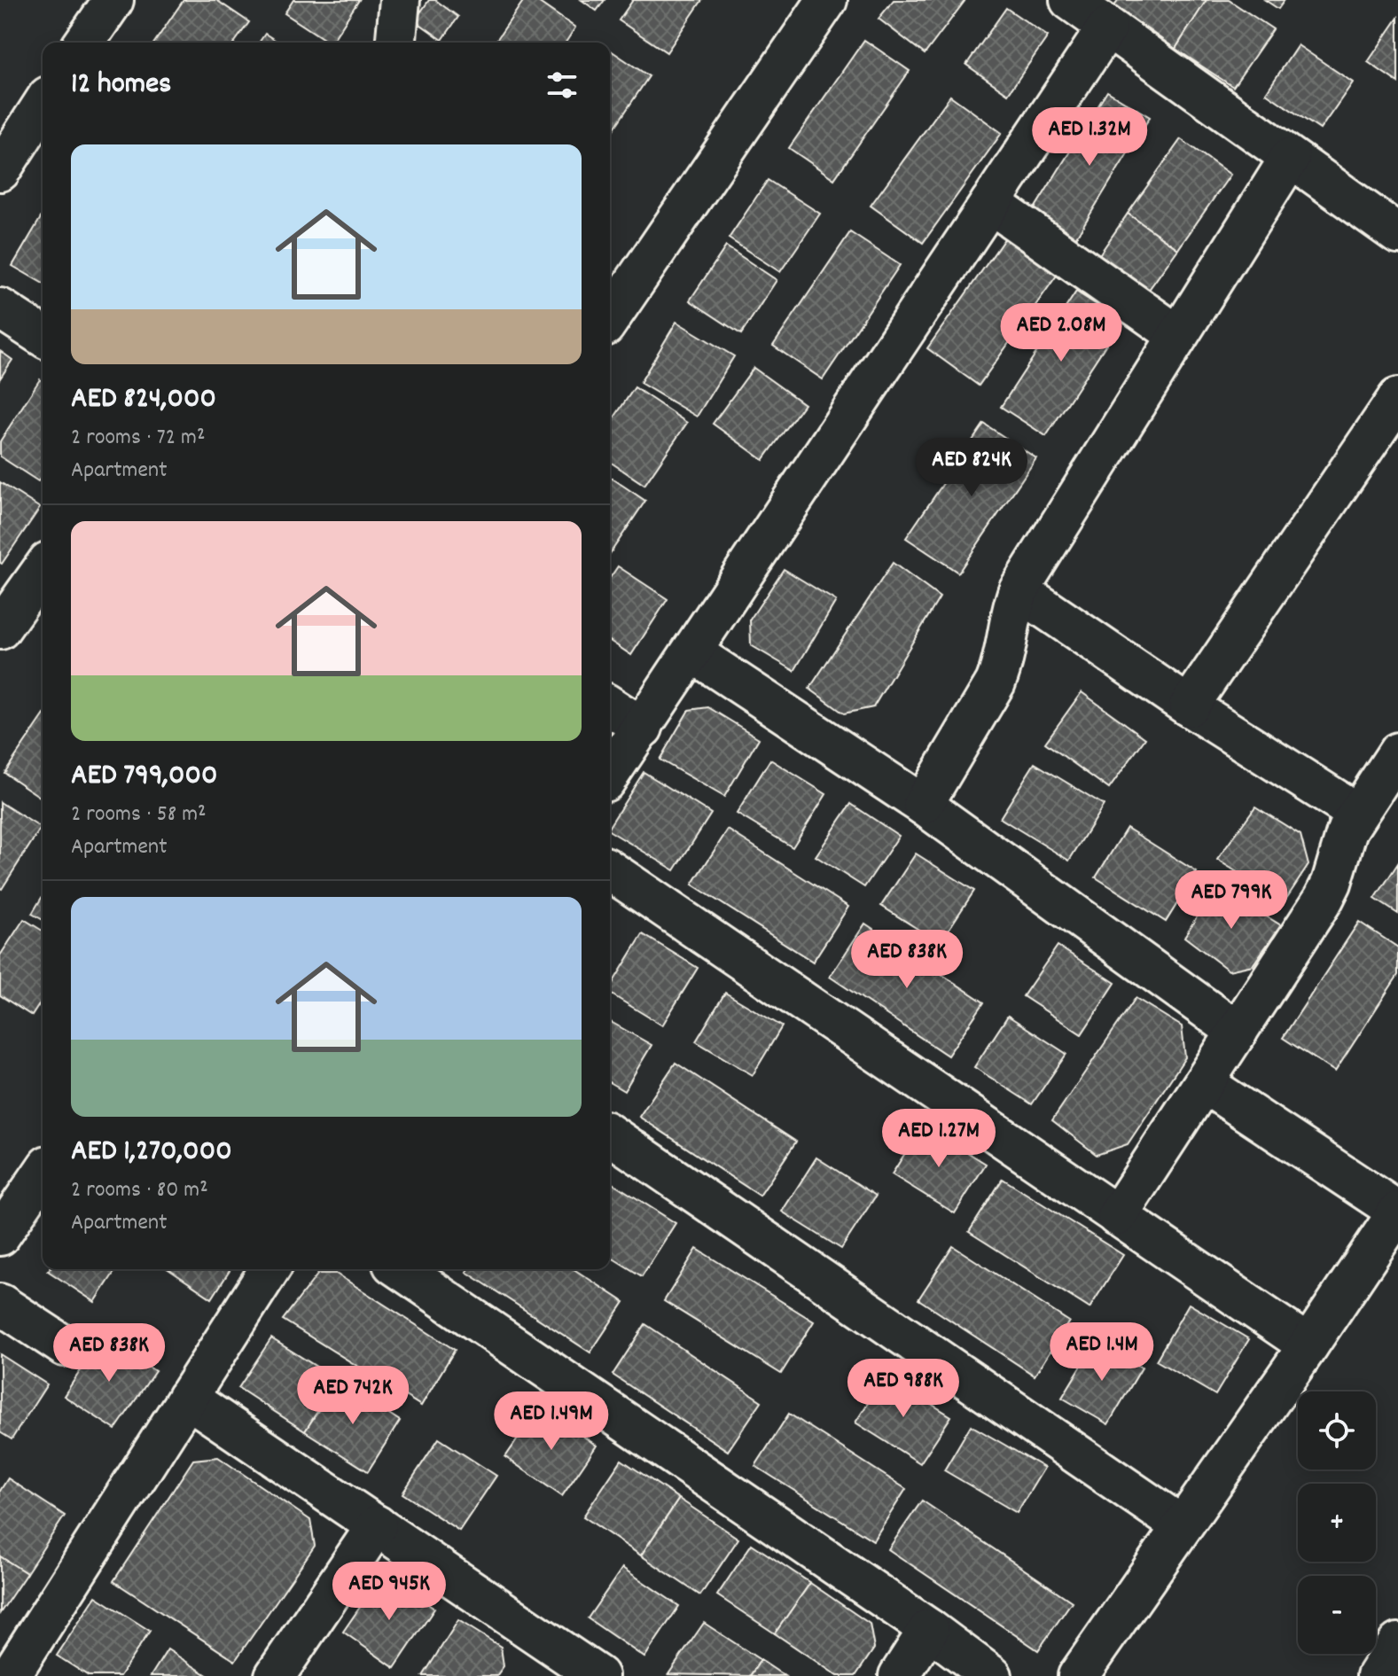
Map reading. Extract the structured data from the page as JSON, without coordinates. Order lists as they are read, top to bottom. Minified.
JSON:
{"page":{"heading":"12 homes","price":["AED 1.32M","AED 2.08M","AED 824K","AED 799K","AED 838K","AED 1.27M","AED 1.4M","AED 838K","AED 988K","AED 742K","AED 1.49M","AED 945K"],"list":[{"name":"AED 824,000","note":"2 rooms · 72 m² · Apartment"},{"name":"AED 799,000","note":"2 rooms · 58 m² · Apartment"},{"name":"AED 1,270,000","note":"2 rooms · 80 m² · Apartment"}],"map_buttons":["+","−"]}}
